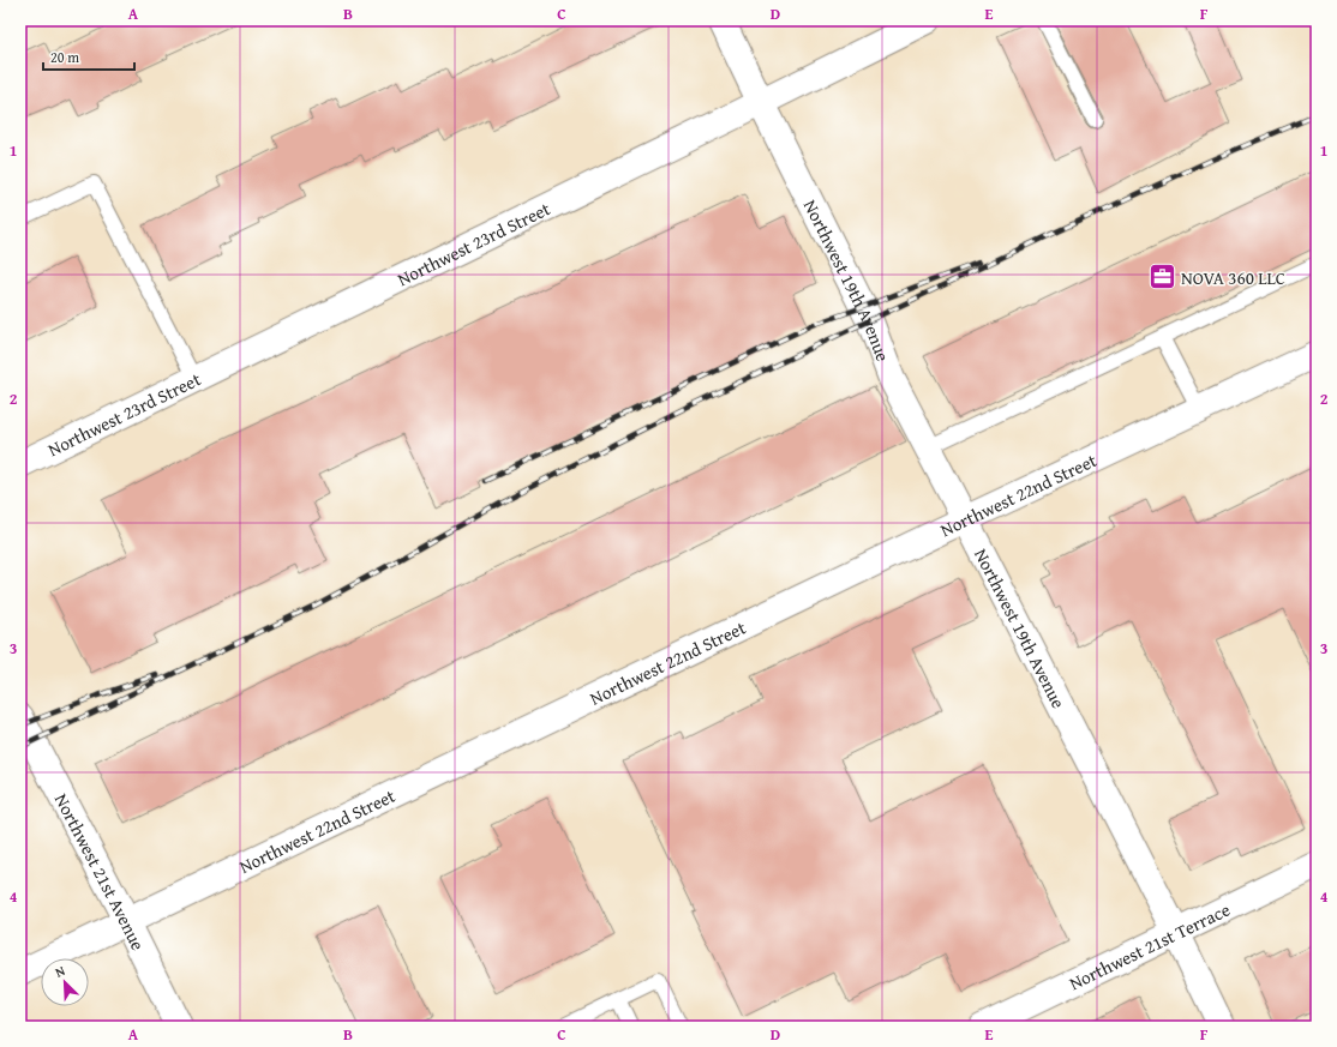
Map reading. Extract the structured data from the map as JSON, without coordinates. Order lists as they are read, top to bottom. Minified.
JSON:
{"streets":{"street":["Northwest 23rd Street","Northwest 19th Avenue","Northwest 22nd Street","Northwest 21st Avenue","Northwest 21st Terrace"]},"crossings":[["Northwest 23rd Street","Northwest 19th Avenue"],["Northwest 19th Avenue","Northwest 22nd Street"],["Northwest 19th Avenue","Northwest 21st Terrace"],["Northwest 22nd Street","Northwest 21st Avenue"]],"places":{"office":["NOVA 360 LLC"]},"scale_bar":"20 m","north":"top left","grid":{"columns":["A","B","C","D","E","F"],"rows":["1","2","3","4"]}}
